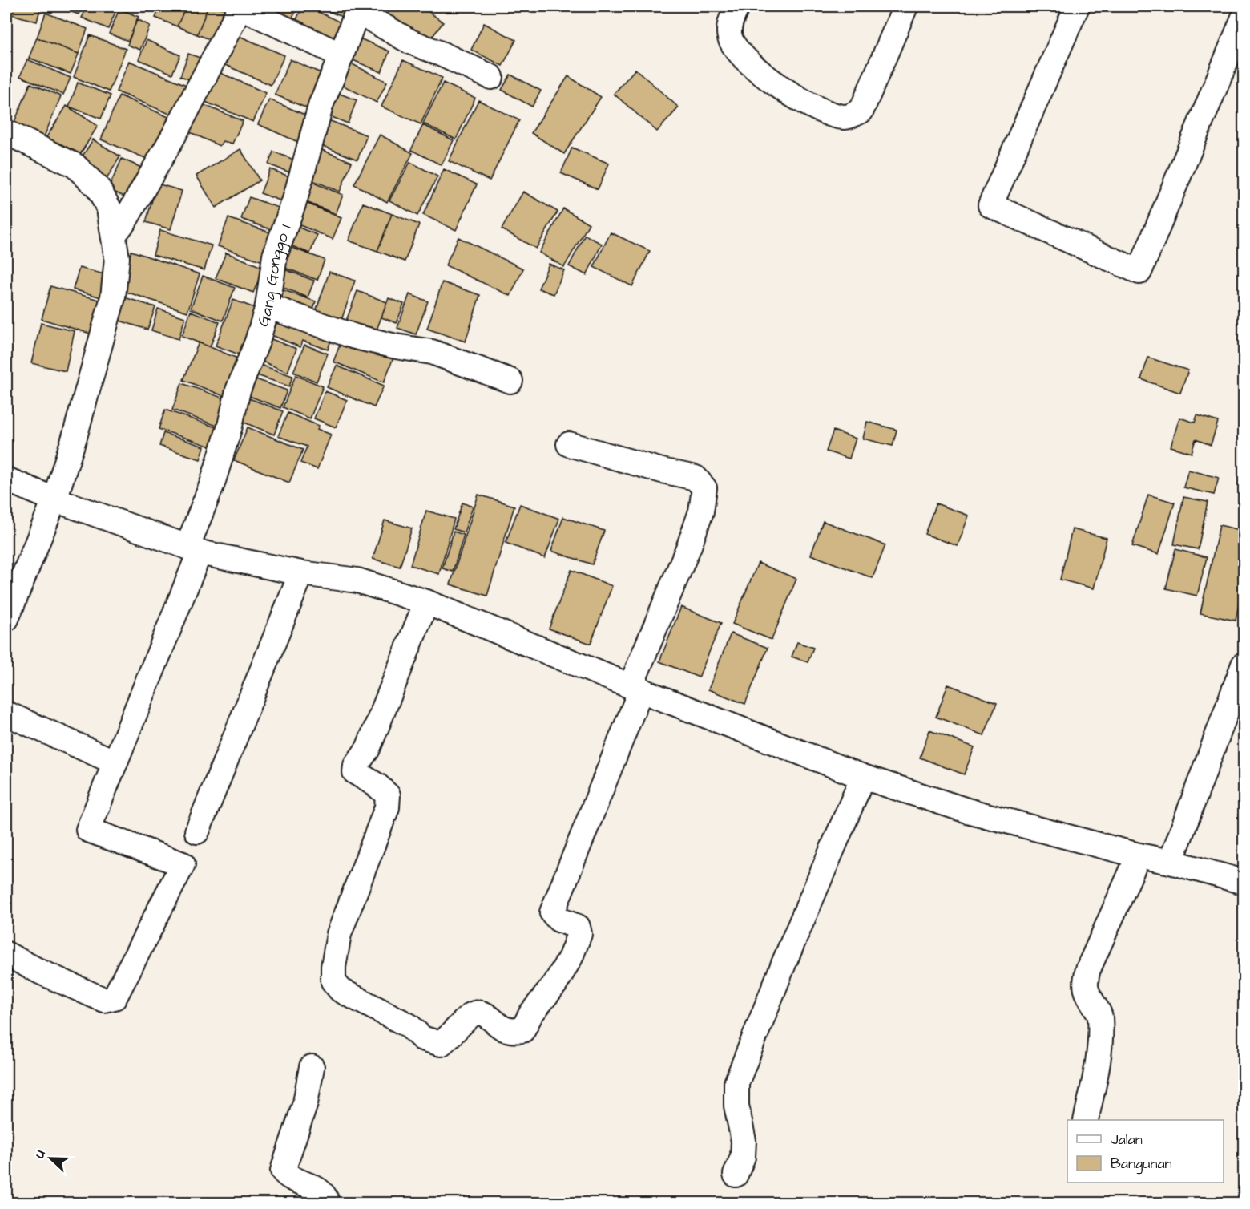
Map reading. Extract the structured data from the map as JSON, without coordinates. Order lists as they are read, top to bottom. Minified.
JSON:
{"streets":{"street":["Gang Gonggo 1"]},"legend":["Jalan","Bangunan"],"north":"left"}
